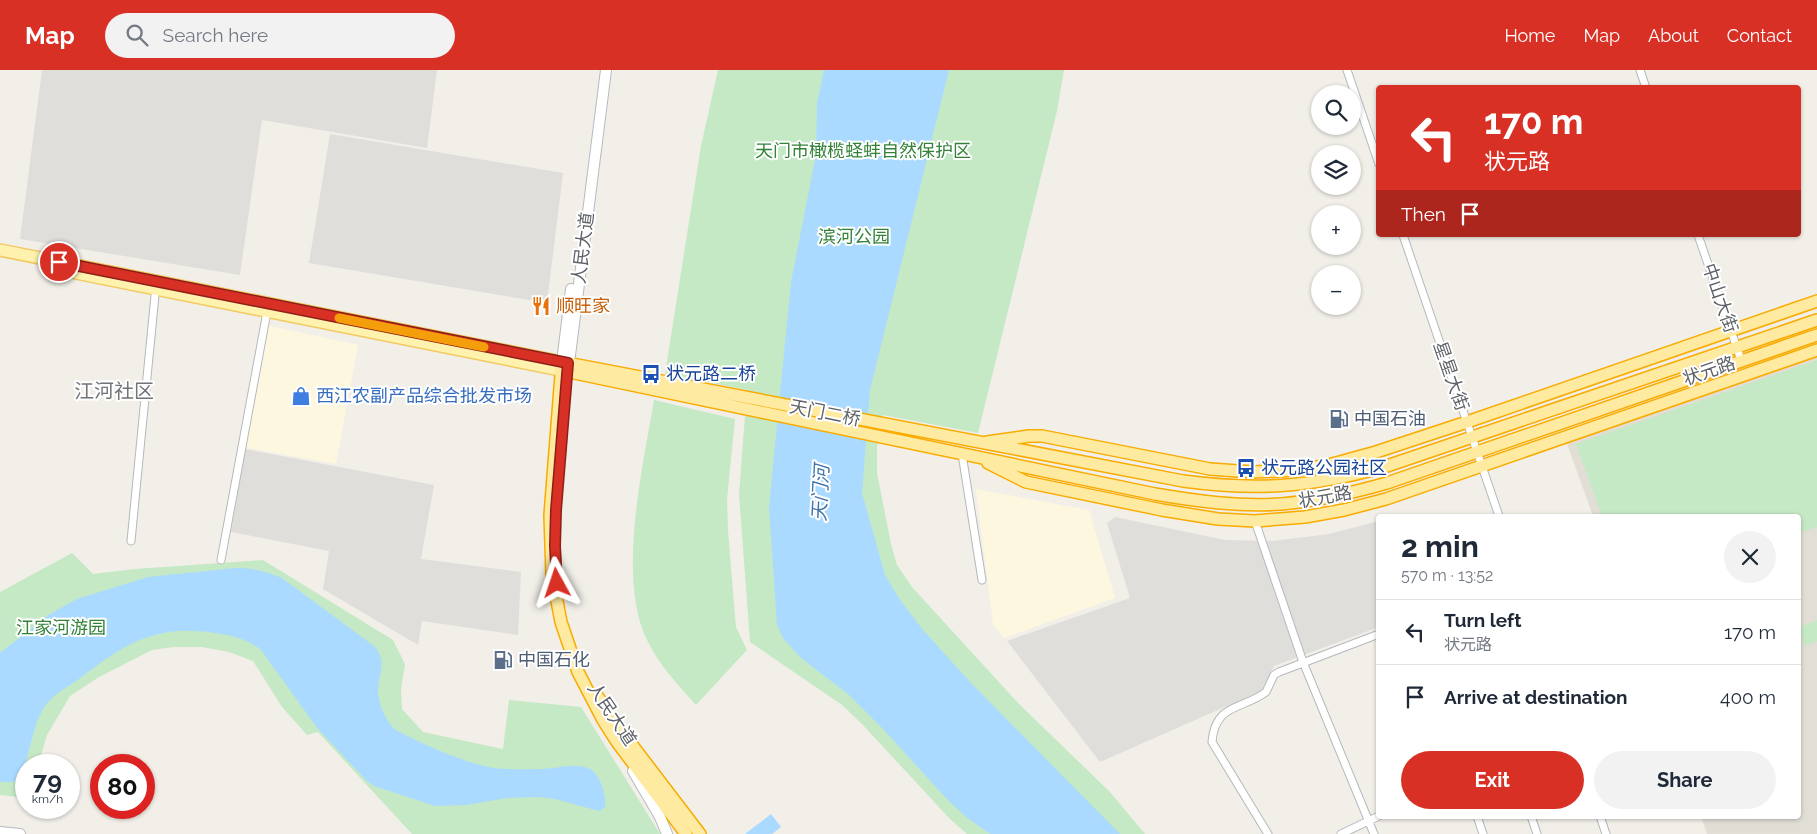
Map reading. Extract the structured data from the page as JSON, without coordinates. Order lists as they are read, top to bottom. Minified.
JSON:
{"streets":{"highway":["人民大道","状元路","天门二桥"],"street":["中山大街","星星大街"]},"crossings":[["中山大街","状元路"],["状元路","星星大街"],["状元路","天门二桥"]],"districts":["江河社区"],"water":["天门河"],"parks":["天门市橄榄蛏蚌自然保护区","滨河公园","江家河游园"],"places":{"restaurant":["顺旺家"],"bus stop":["状元路二桥","状元路公园社区"],"shop":["西江农副产品综合批发市场"],"fuel station":["中国石油","中国石化"]},"page":{"header":"Map","search":"Search here","nav":["Home","Map","About","Contact"],"map_buttons":["+","−"],"turn":["170 m","状元路"],"then":"Then","heading":["2 min","570 m · 13:52"],"list":[{"name":"Turn left","note":"状元路","value":"170 m"},{"name":"Arrive at destination","value":"400 m"}],"buttons":["Exit","Share"],"speed":"79 km/h","limit":"80"}}
